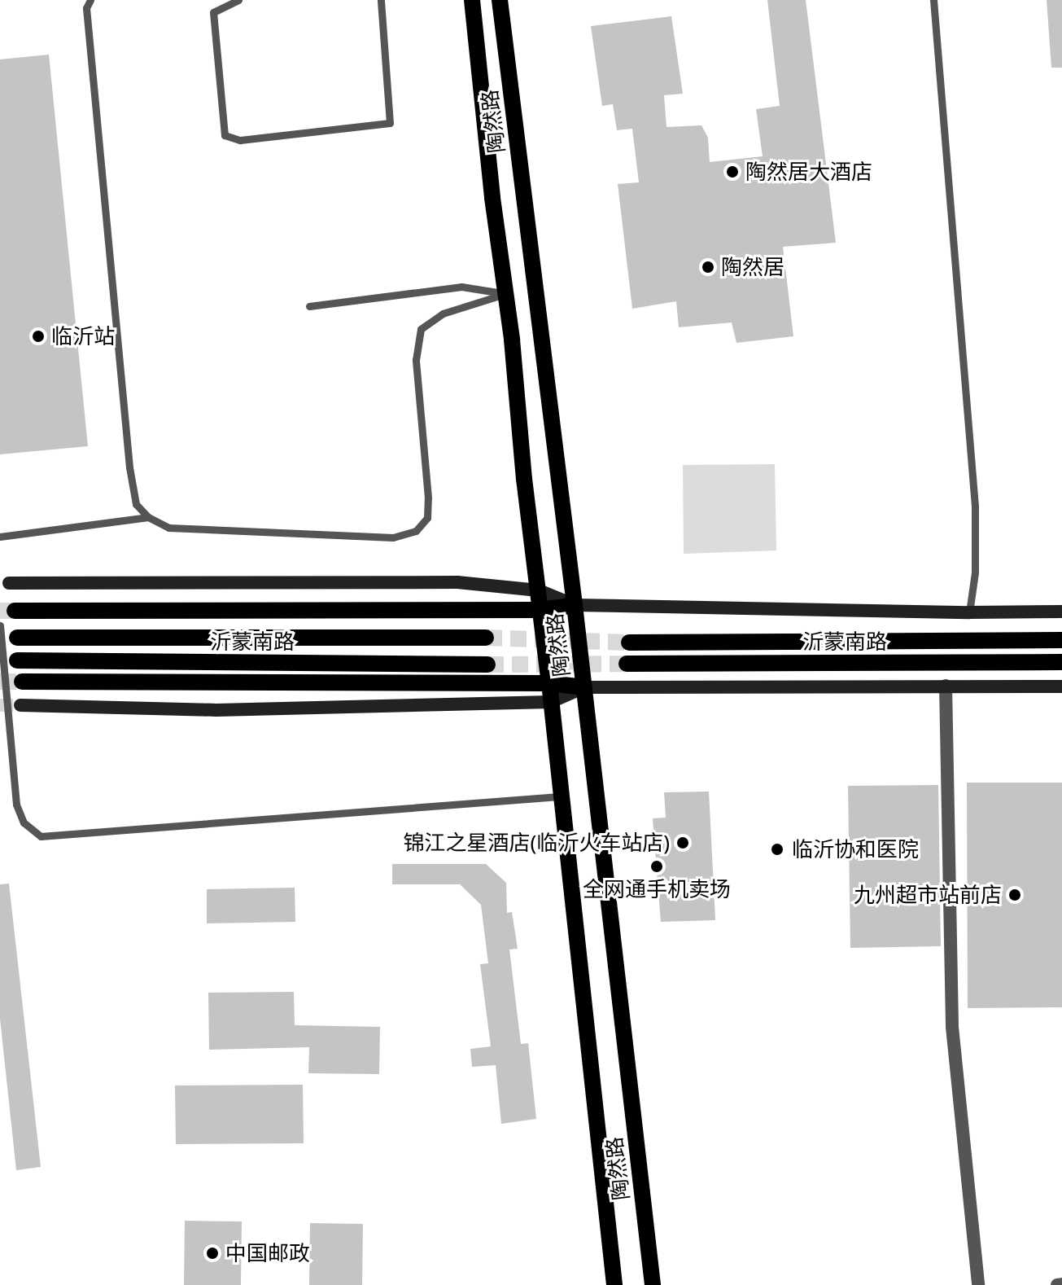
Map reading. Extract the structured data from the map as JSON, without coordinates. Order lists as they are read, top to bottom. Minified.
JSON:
{"streets":{"main road":["陶然路","沂蒙南路"]},"places":["陶然居大酒店","陶然居","临沂站","锦江之星酒店(临沂火车站店)","临沂协和医院","全网通手机卖场","九州超市站前店","中国邮政"]}
